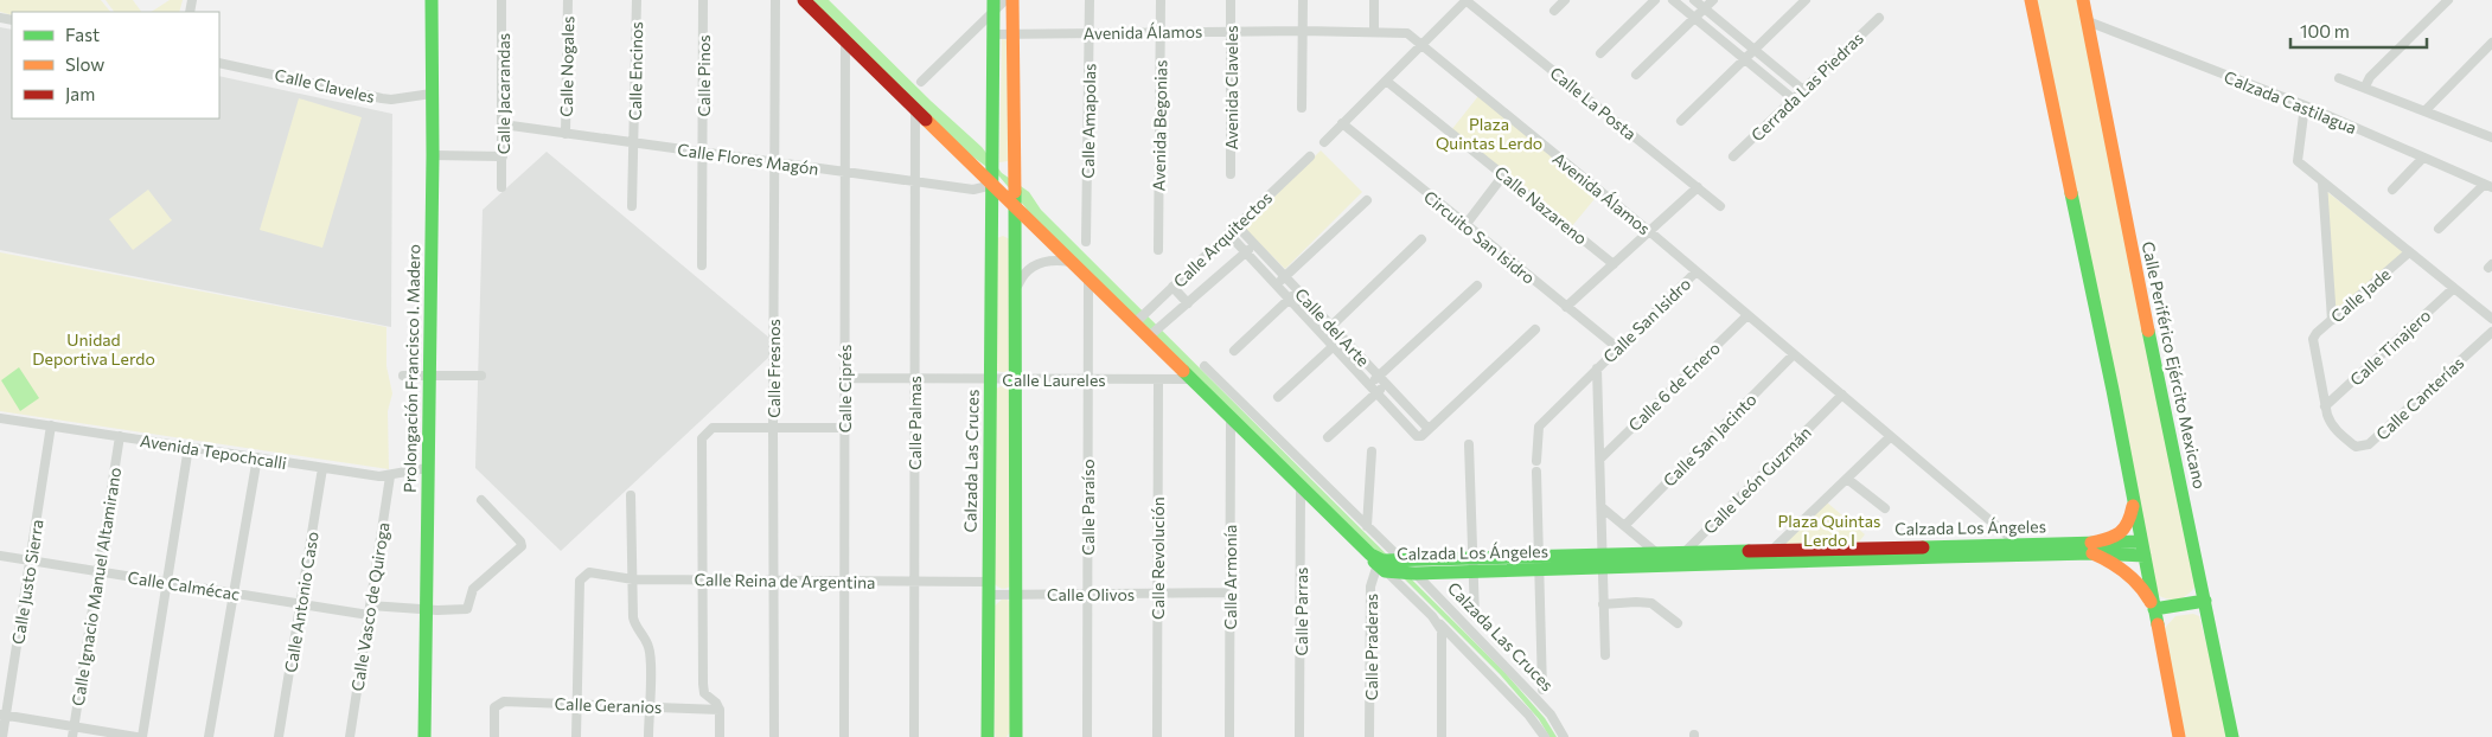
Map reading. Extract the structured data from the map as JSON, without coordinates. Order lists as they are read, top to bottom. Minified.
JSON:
{"streets":{"main road":["Calle Periférico Ejército Mexicano","Prolongación Francisco I. Madero","Calzada Las Cruces","Calzada Los Ángeles"],"street":["Avenida Álamos","Calle Nogales","Calle Encinos","Calle Pinos","Calle Claveles","Cerrada Las Piedras","Avenida Claveles","Calle Jacarandas","Calzada Castilagua","Calle La Posta","Calle Amapolas","Avenida Begonias","Calle Flores Magón","Calle Nazareno","Circuito San Isidro","Calle Arquitectos","Calle Jade","Calle San Isidro","Calle del Arte","Calle Tinajero","Calle Fresnos","Calle Laureles","Calle 6 de Enero","Calle Ciprés","Calle Canterías","Calle Palmas","Calle San Jacinto","Avenida Tepochcalli","Calle León Guzmán","Calle Paraíso","Calle Revolución","Calle Armonía","Calle Reina de Argentina","Calle Justo Sierra","Calle Calmécac","Calle Ignacio Manuel Altamirano","Calle Olivos","Calle Antonio Caso","Calle Vasco de Quiroga","Calle Parras","Calle Praderas","Calle Geranios"]},"crossings":[["Avenida Álamos","Avenida Claveles"],["Avenida Álamos","Calle Amapolas"],["Avenida Álamos","Avenida Begonias"],["Avenida Álamos","Calle San Isidro"],["Avenida Álamos","Calle 6 de Enero"],["Avenida Álamos","Calle San Jacinto"],["Avenida Álamos","Calzada Las Cruces"],["Avenida Álamos","Calle León Guzmán"],["Avenida Álamos","Calzada Los Ángeles"],["Calle Nogales","Calle Flores Magón"],["Calle Encinos","Calle Flores Magón"],["Calle Pinos","Calle Flores Magón"],["Calle Claveles","Prolongación Francisco I. Madero"],["Calle Jacarandas","Calle Flores Magón"],["Calzada Castilagua","Calle Periférico Ejército Mexicano"],["Calle Flores Magón","Calle Fresnos"],["Calle Flores Magón","Calle Ciprés"],["Calle Flores Magón","Calle Palmas"],["Calle Flores Magón","Calzada Las Cruces"],["Circuito San Isidro","Calle San Isidro"],["Calle Arquitectos","Calle del Arte"],["Calle Arquitectos","Calzada Las Cruces"],["Calle Jade","Calle Canterías"],["Calle Tinajero","Calle Canterías"],["Prolongación Francisco I. Madero","Avenida Tepochcalli"],["Prolongación Francisco I. Madero","Calle Calmécac"],["Calle Fresnos","Calle Reina de Argentina"],["Calle Laureles","Calle Ciprés"],["Calle Laureles","Calle Palmas"],["Calle Laureles","Calzada Las Cruces"],["Calle Laureles","Calle Paraíso"],["Calle Laureles","Calle Revolución"],["Calle Ciprés","Calzada Las Cruces"],["Calle Ciprés","Calle Reina de Argentina"],["Calle Palmas","Calzada Las Cruces"],["Calle Palmas","Calle Reina de Argentina"],["Avenida Tepochcalli","Calle Justo Sierra"],["Avenida Tepochcalli","Calle Ignacio Manuel Altamirano"],["Avenida Tepochcalli","Calle Antonio Caso"],["Avenida Tepochcalli","Calle Vasco de Quiroga"],["Calzada Las Cruces","Calle Paraíso"],["Calzada Las Cruces","Calzada Los Ángeles"],["Calzada Las Cruces","Calle Armonía"],["Calzada Las Cruces","Calle Reina de Argentina"],["Calzada Las Cruces","Calle Olivos"],["Calzada Las Cruces","Calle Parras"],["Calzada Las Cruces","Calle Praderas"],["Calle León Guzmán","Calzada Los Ángeles"],["Calle Paraíso","Calle Olivos"],["Calzada Los Ángeles","Calle Praderas"],["Calle Revolución","Calle Olivos"],["Calle Armonía","Calle Olivos"],["Calle Reina de Argentina","Calle Olivos"],["Calle Reina de Argentina","Calle Geranios"],["Calle Justo Sierra","Calle Calmécac"],["Calle Calmécac","Calle Ignacio Manuel Altamirano"],["Calle Calmécac","Calle Antonio Caso"],["Calle Calmécac","Calle Vasco de Quiroga"]],"parks":["Plaza Quintas Lerdo","Unidad Deportiva Lerdo","Plaza Quintas Lerdo I"],"legend":["Fast","Slow","Jam"],"scale_bar":"100 m"}
